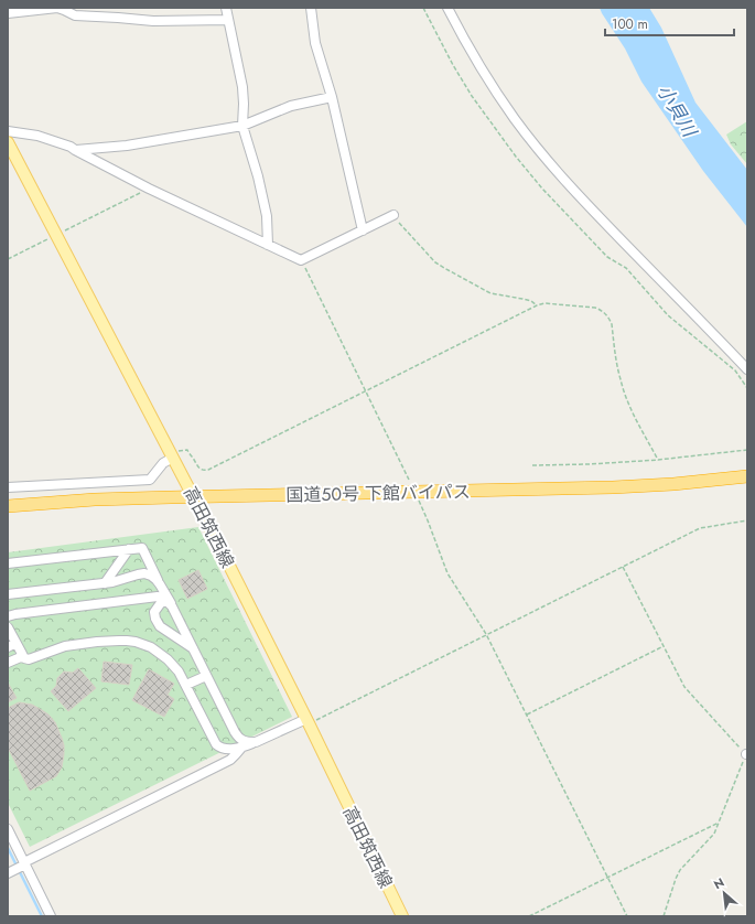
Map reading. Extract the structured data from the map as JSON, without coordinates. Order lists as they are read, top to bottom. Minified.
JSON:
{"streets":{"highway":["国道50号 下館バイパス"],"main road":["高田筑西線"]},"crossings":[["国道50号 下館バイパス","高田筑西線"]],"water":["小貝川"],"scale_bar":"100 m","north":"top left"}
